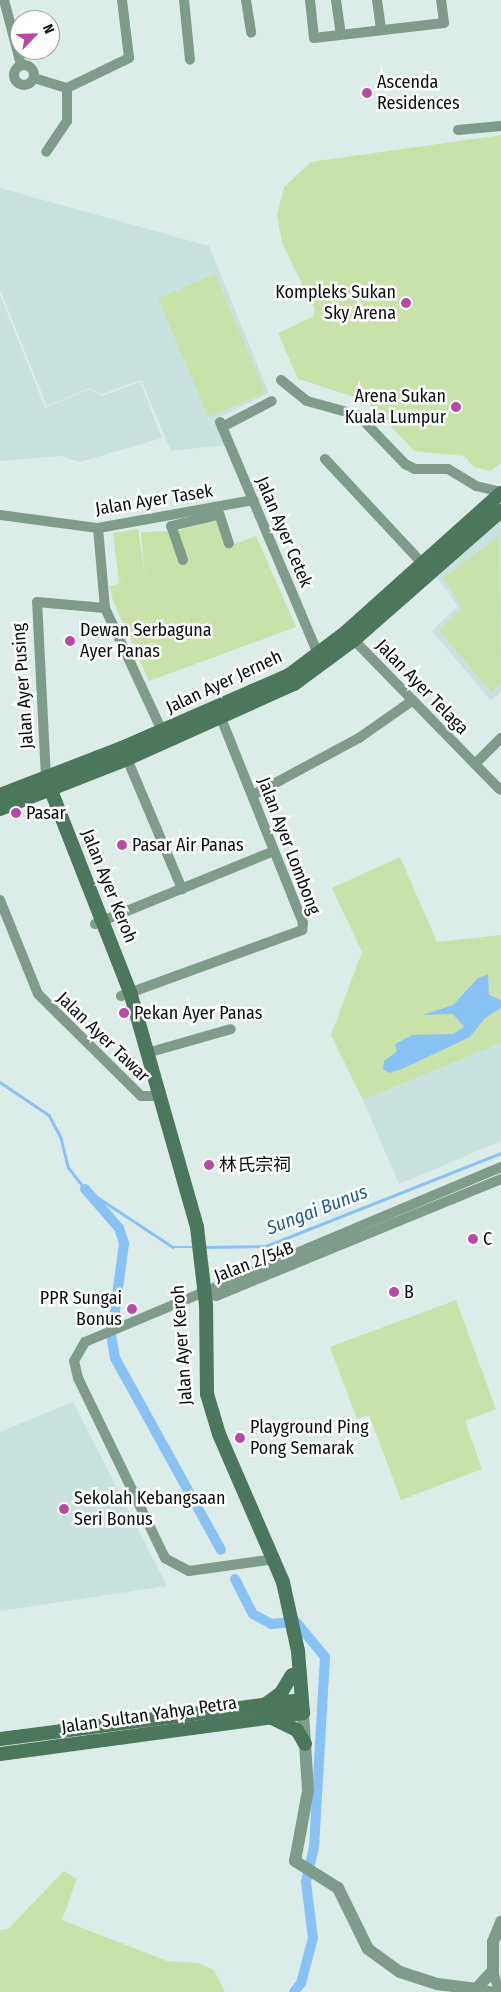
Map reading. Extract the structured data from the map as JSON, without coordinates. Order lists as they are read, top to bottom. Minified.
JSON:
{"streets":{"main road":["Jalan Ayer Jerneh","Jalan Ayer Keroh","Jalan Sultan Yahya Petra"],"street":["Jalan Ayer Tasek","Jalan Ayer Cetek","Jalan Ayer Pusing","Jalan Ayer Telaga","Jalan Ayer Lombong","Jalan Ayer Tawar","Jalan 2/54B"]},"crossings":[["Jalan Ayer Tasek","Jalan Ayer Cetek"],["Jalan Ayer Cetek","Jalan Ayer Jerneh"],["Jalan Ayer Jerneh","Jalan Ayer Pusing"],["Jalan Ayer Jerneh","Jalan Ayer Telaga"],["Jalan Ayer Jerneh","Jalan Ayer Lombong"],["Jalan Ayer Jerneh","Jalan Ayer Keroh"],["Jalan Ayer Pusing","Jalan Ayer Keroh"],["Jalan Ayer Lombong","Jalan Ayer Keroh"],["Jalan Ayer Keroh","Jalan Ayer Tawar"],["Jalan Ayer Keroh","Jalan 2/54B"],["Jalan Ayer Keroh","Jalan Sultan Yahya Petra"]],"water":["Sungai Bunus"],"places":["Ascenda Residences","Kompleks Sukan Sky Arena","Arena Sukan Kuala Lumpur","Dewan Serbaguna Ayer Panas","Pasar","Pasar Air Panas","Pekan Ayer Panas","林氏宗祠","C","B","PPR Sungai Bonus","Playground Ping Pong Semarak","Sekolah Kebangsaan Seri Bonus"],"north":"top right"}
